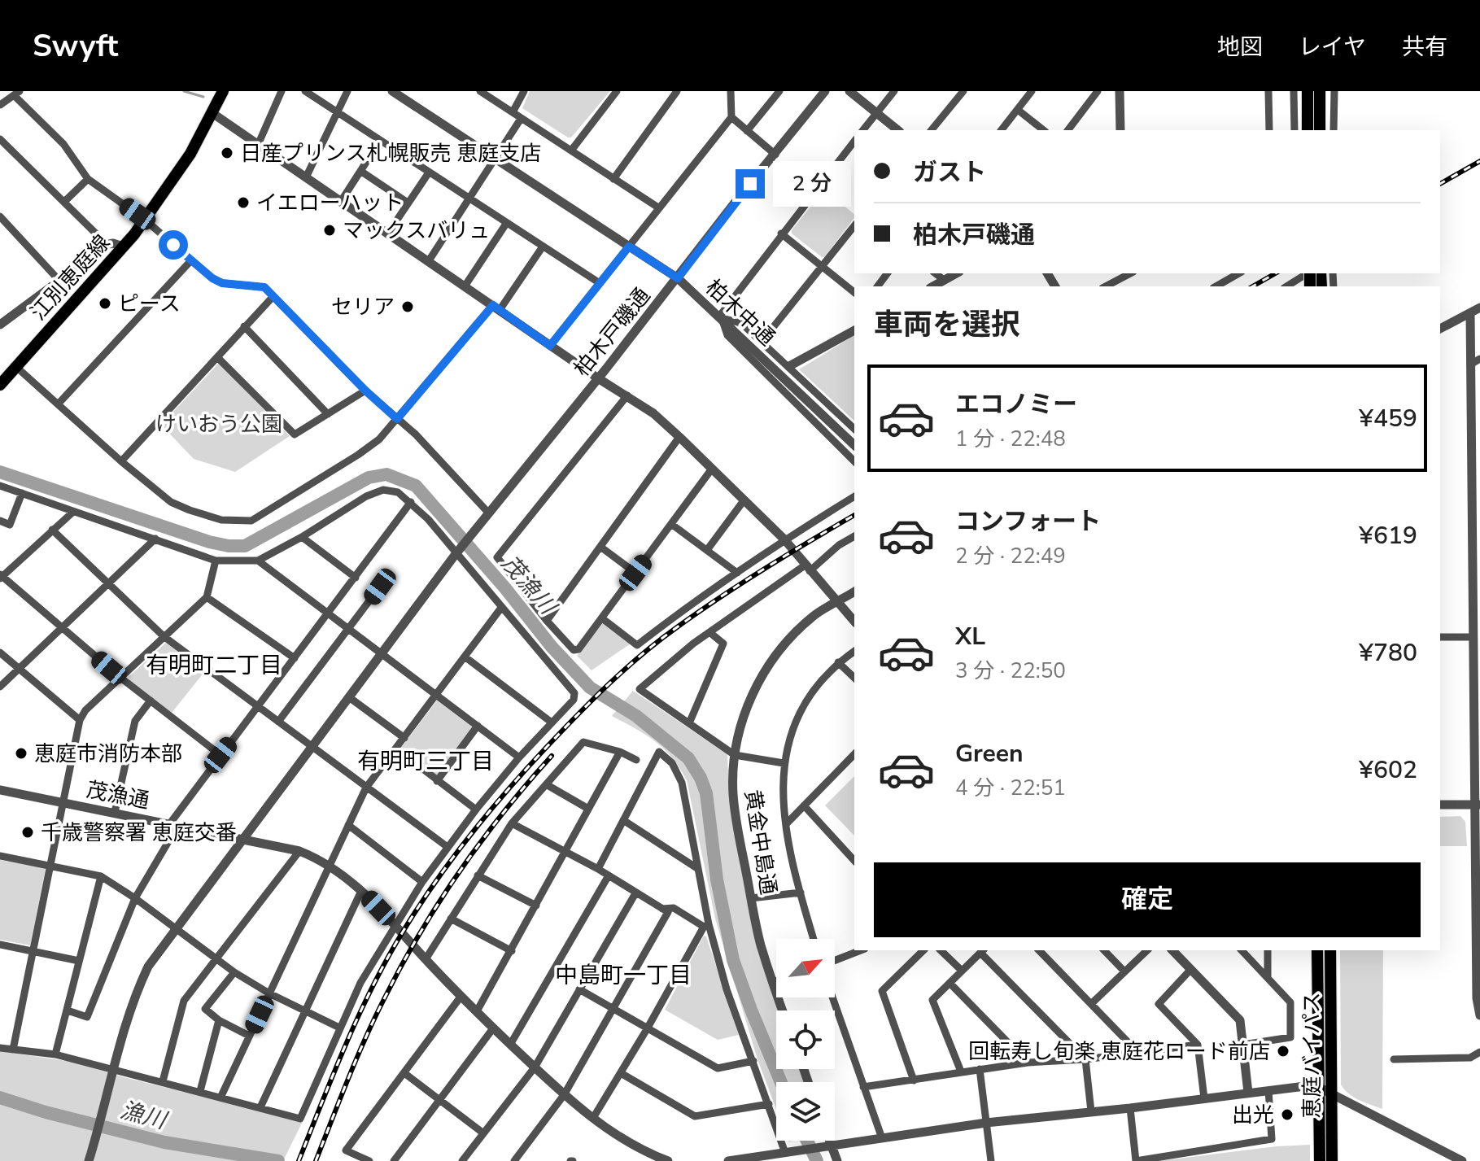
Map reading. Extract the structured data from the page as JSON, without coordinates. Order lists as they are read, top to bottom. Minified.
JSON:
{"streets":{"main road":["江別恵庭線","恵庭バイパス"],"street":["柏木中通","柏木戸磯通","茂漁通","黄金中島通"]},"crossings":[["柏木中通","柏木戸磯通"],["柏木戸磯通","茂漁通"]],"districts":["有明町二丁目","有明町三丁目","中島町一丁目"],"water":["茂漁川","漁川"],"parks":["けいおう公園"],"places":["日産プリンス札幌販売 恵庭支店","イエローハット","マックスバリュ","ピース","セリア","恵庭市消防本部","千歳警察署 恵庭交番","回転寿し旬楽 恵庭花ロード前店","出光"],"north":"top right","page":{"header":"Swyft","nav":["地図","レイヤ","共有"],"banner":["ガスト","柏木戸磯通"],"bubble":"2 分","heading":"車両を選択","list":[{"name":"エコノミー","note":"1 分 · 22:48","value":"¥459"},{"name":"コンフォート","note":"2 分 · 22:49","value":"¥619"},{"name":"XL","note":"3 分 · 22:50","value":"¥780"},{"name":"Green","note":"4 分 · 22:51","value":"¥602"}],"buttons":"確定"}}
